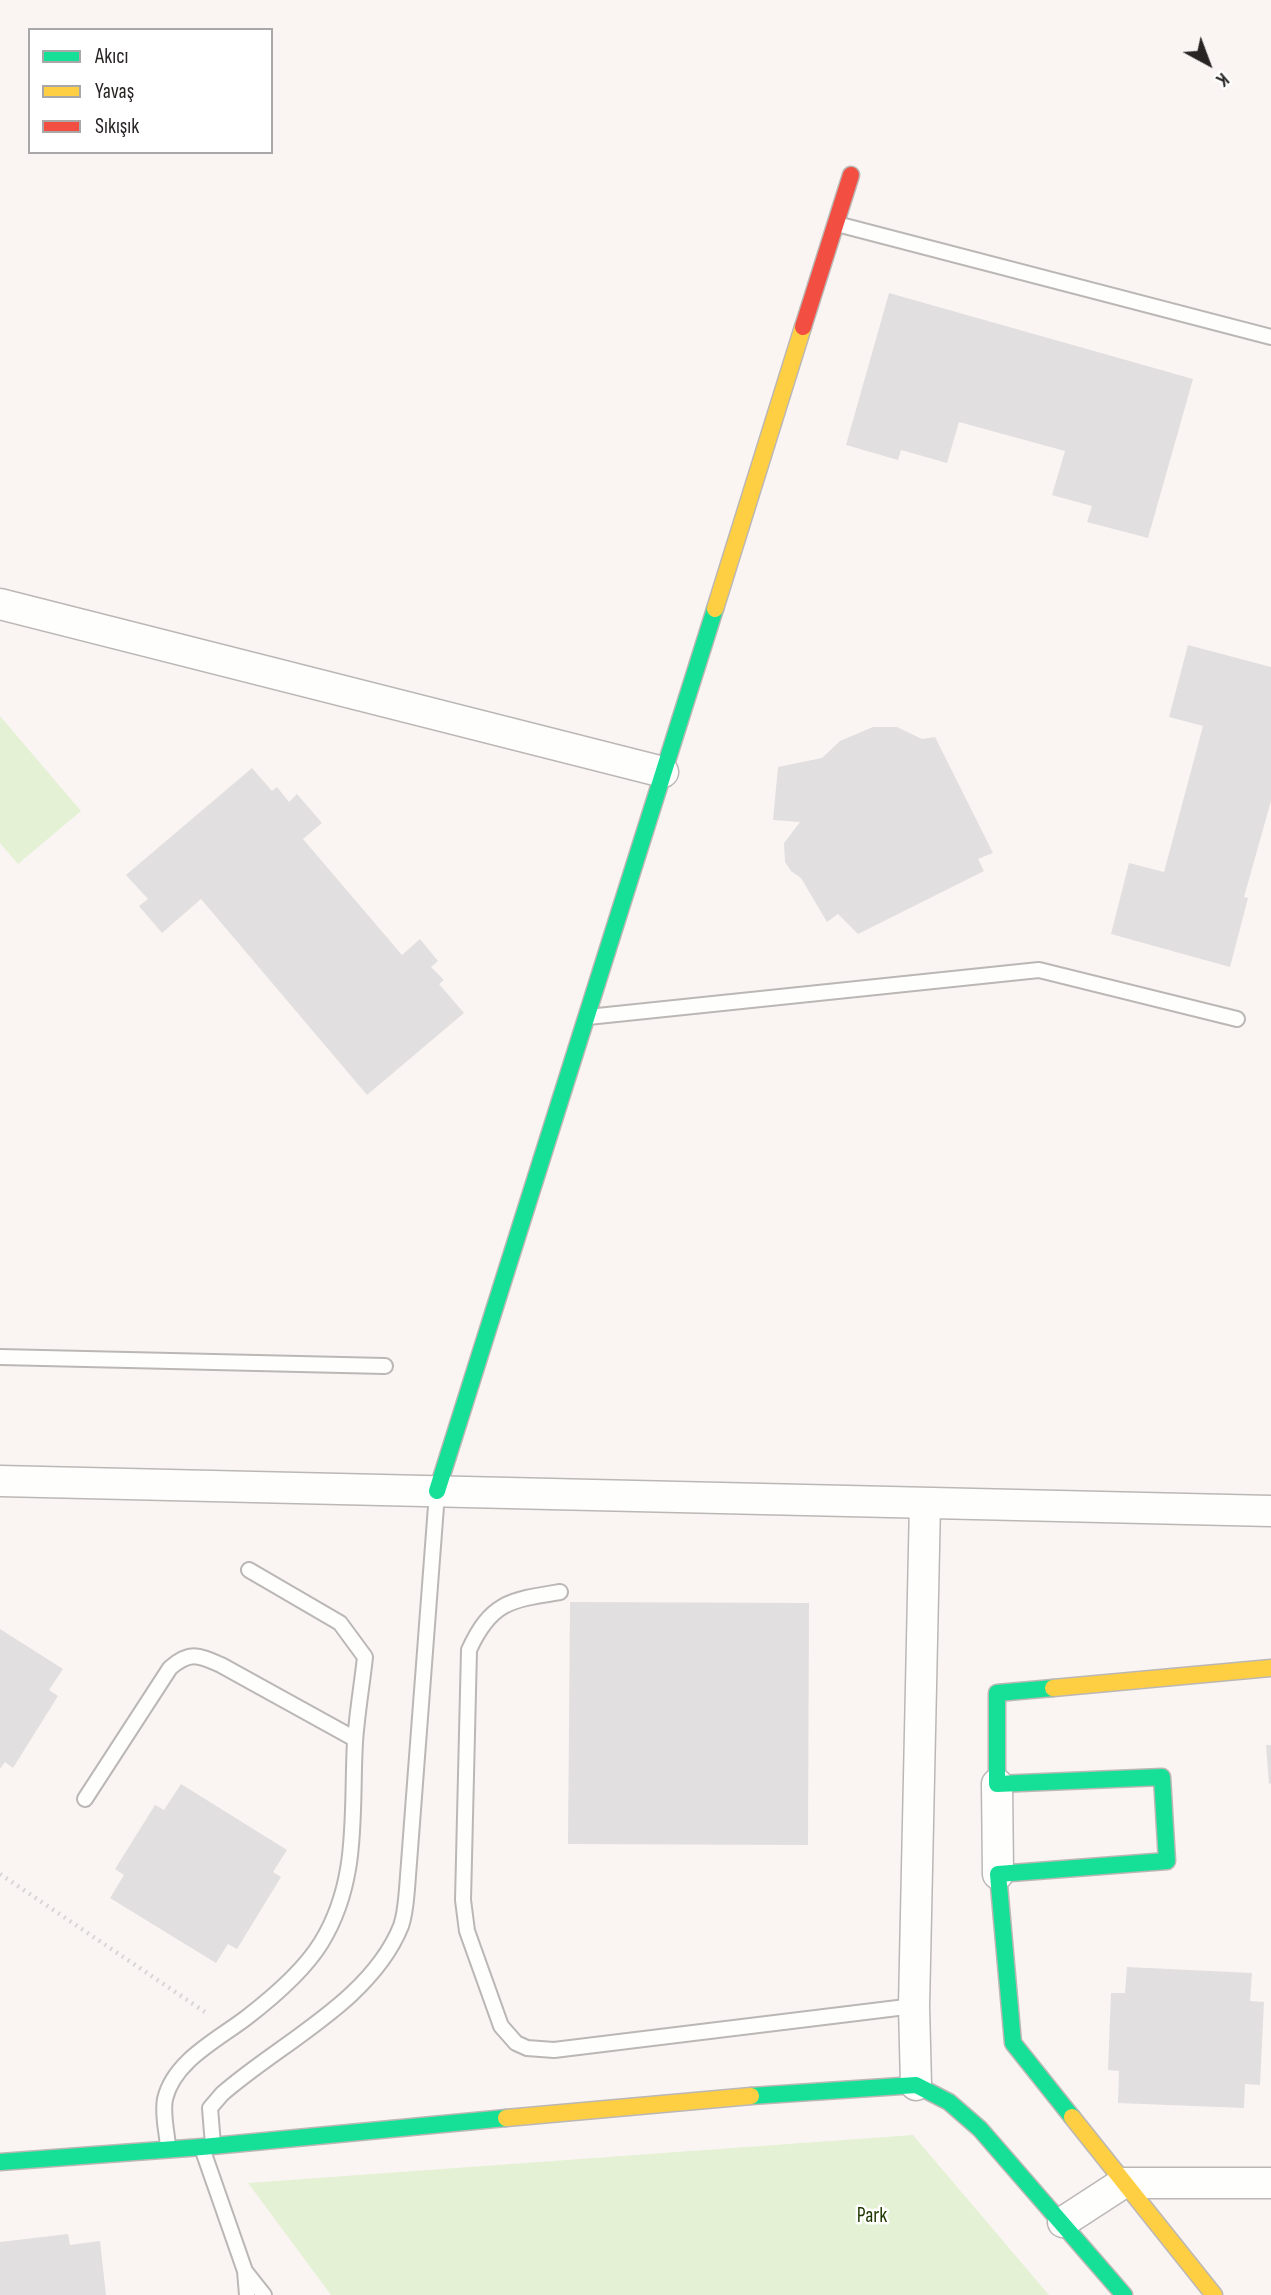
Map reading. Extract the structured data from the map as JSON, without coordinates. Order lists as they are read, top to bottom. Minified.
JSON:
{"parks":["Park"],"legend":["Akıcı","Yavaş","Sıkışık"],"north":"bottom right"}
